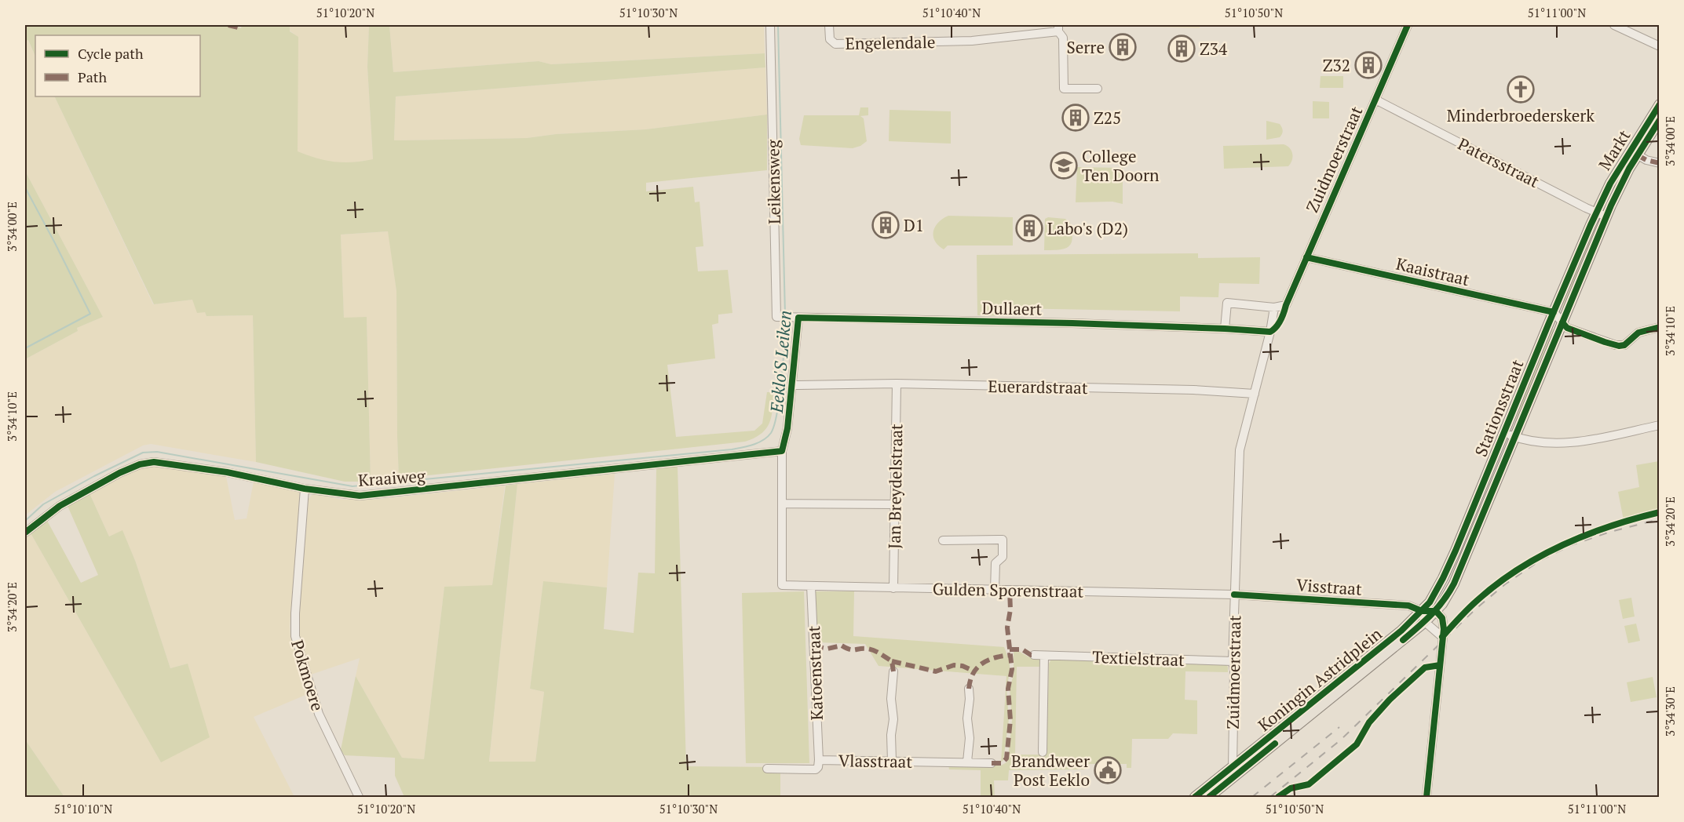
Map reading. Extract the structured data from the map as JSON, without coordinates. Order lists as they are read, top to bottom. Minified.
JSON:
{"streets":{"main road":["Markt","Stationsstraat","Koningin Astridplein"],"street":["Engelendale","Zuidmoerstraat","Patersstraat","Leikensweg","Kaaistraat","Dullaert","Euerardstraat","Kraaiweg","Jan Breydelstraat","Visstraat","Gulden Sporenstraat","Textielstraat","Katoenstraat","Pokmoere","Vlasstraat"]},"crossings":[["Markt","Patersstraat"],["Markt","Stationsstraat"],["Zuidmoerstraat","Patersstraat"],["Zuidmoerstraat","Kaaistraat"],["Zuidmoerstraat","Dullaert"],["Zuidmoerstraat","Euerardstraat"],["Zuidmoerstraat","Visstraat"],["Zuidmoerstraat","Gulden Sporenstraat"],["Zuidmoerstraat","Textielstraat"],["Zuidmoerstraat","Koningin Astridplein"],["Patersstraat","Stationsstraat"],["Leikensweg","Dullaert"],["Kaaistraat","Stationsstraat"],["Euerardstraat","Jan Breydelstraat"],["Stationsstraat","Visstraat"],["Stationsstraat","Koningin Astridplein"],["Kraaiweg","Pokmoere"],["Jan Breydelstraat","Gulden Sporenstraat"],["Visstraat","Gulden Sporenstraat"],["Visstraat","Koningin Astridplein"],["Gulden Sporenstraat","Katoenstraat"],["Katoenstraat","Vlasstraat"]],"water":["Eeklo'S Leiken"],"places":{"building":["Serre","Z34","Z32","Z25","D1","Labo's (D2)"],"church":["Minderbroederskerk"],"school or university":["College Ten Doorn"],"public building":["Brandweer Post Eeklo"]},"legend":["Cycle path","Path"],"coordinates":["51°10'20\"N","51°10'30\"N","51°10'40\"N","51°10'50\"N","51°11'00\"N","3°34'00\"E","3°34'10\"E","3°34'20\"E","3°34'30\"E","51°10'10\"N"]}
